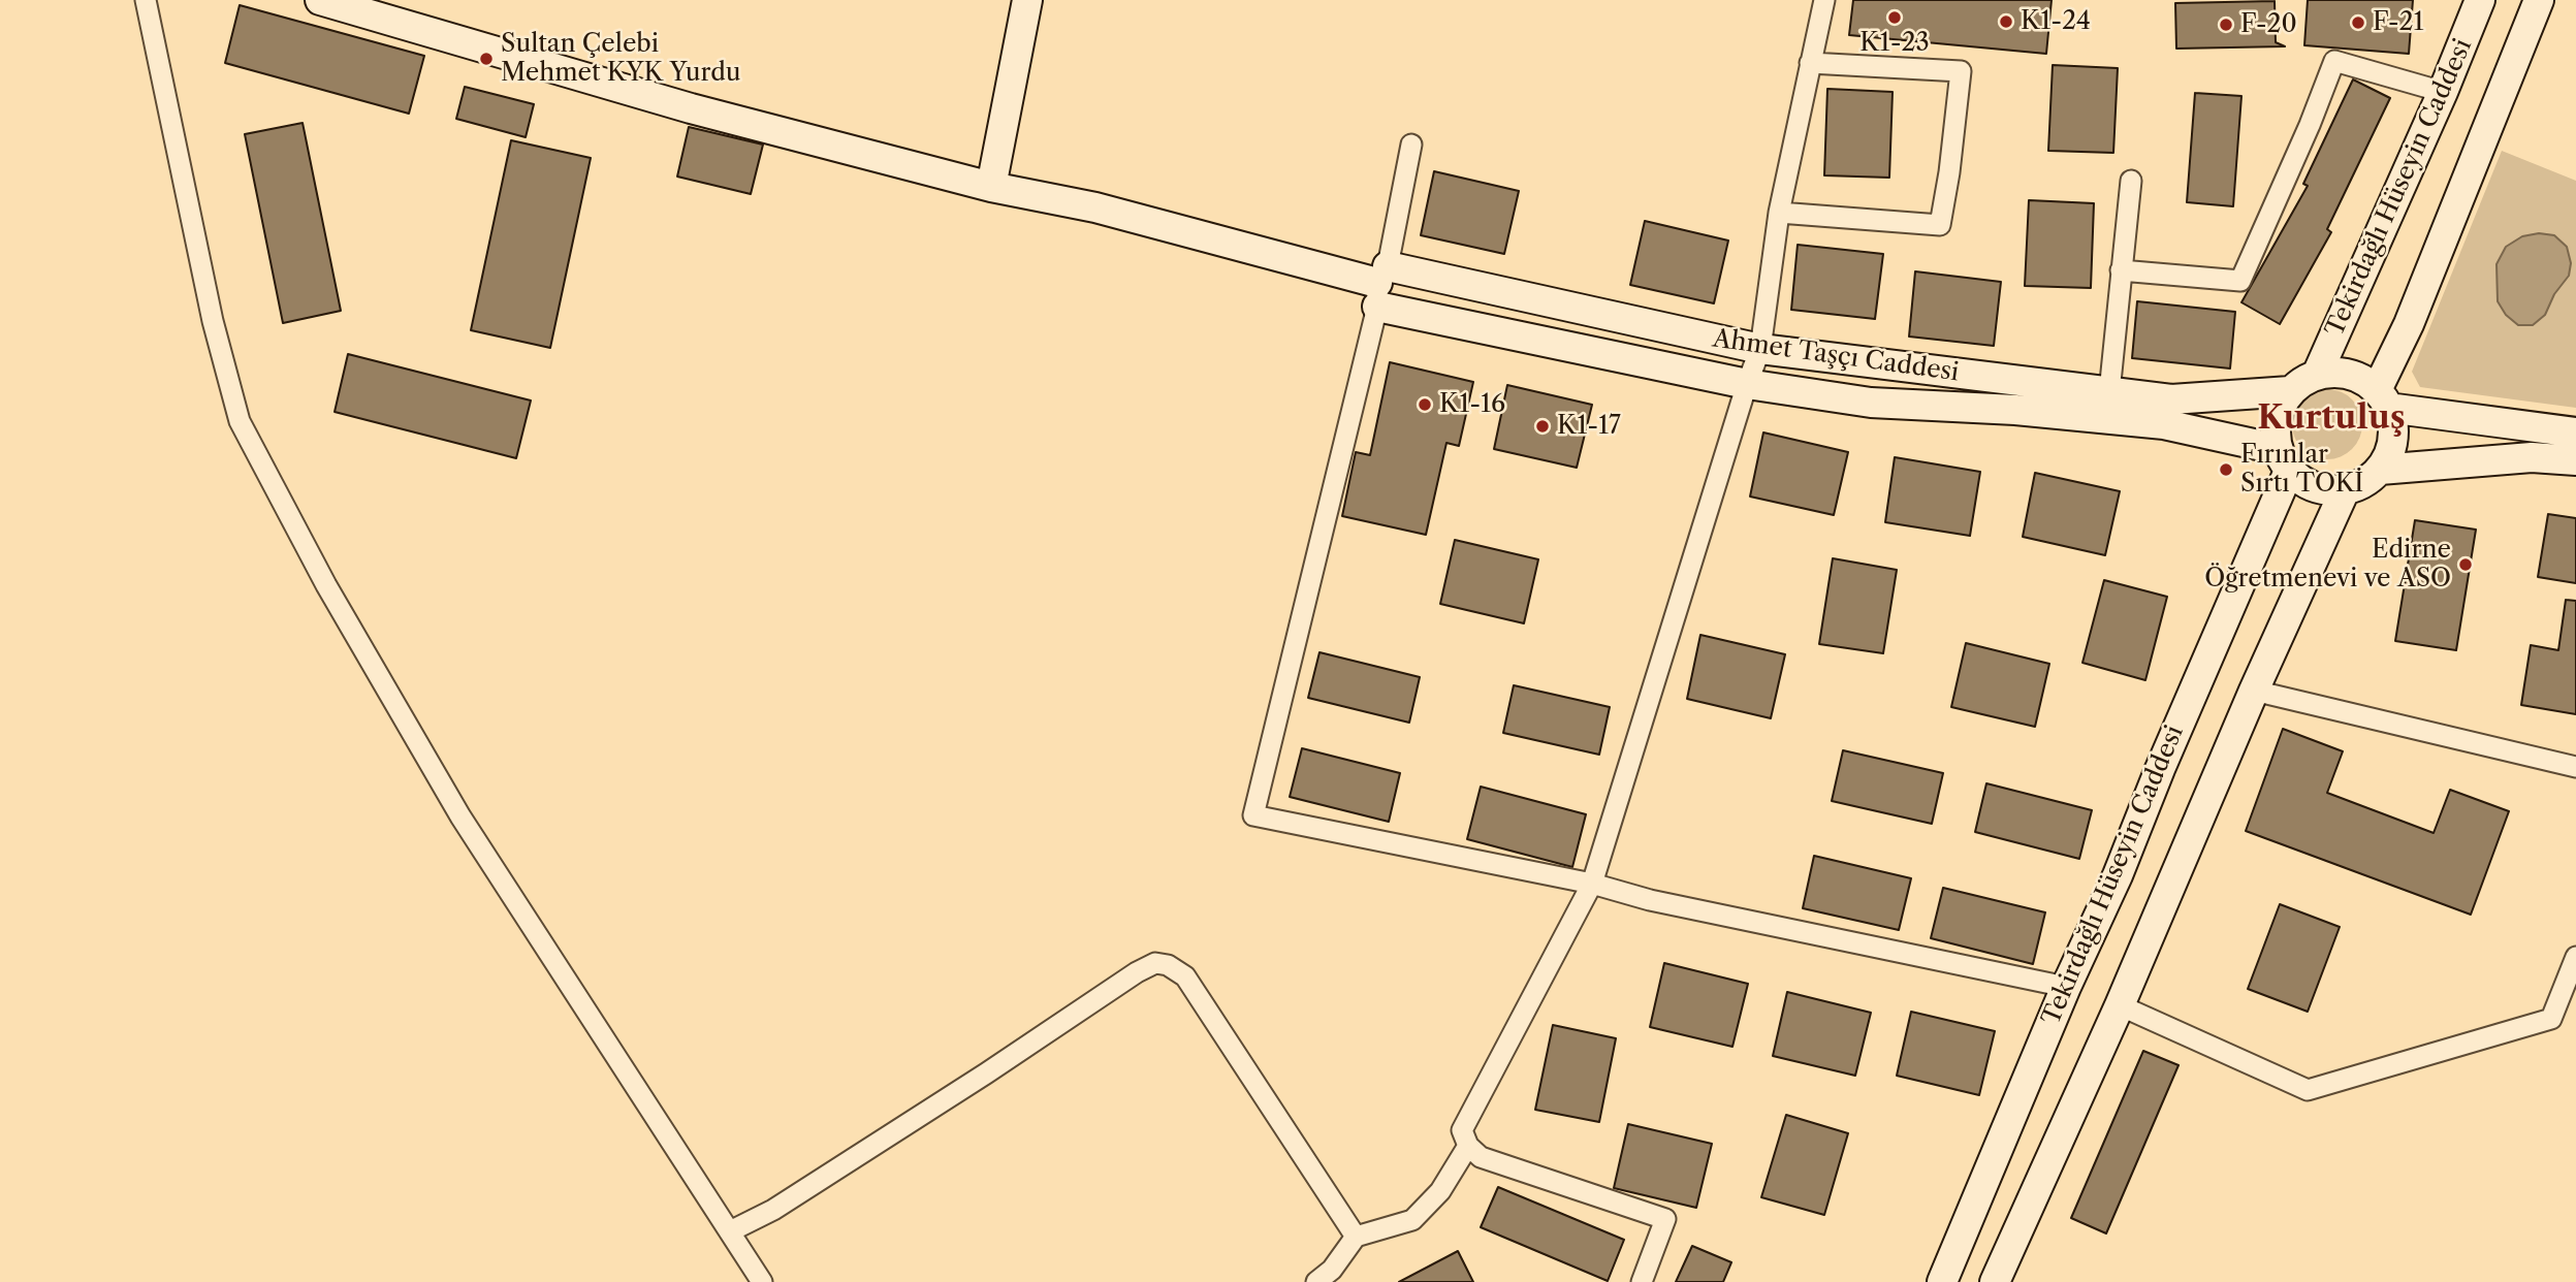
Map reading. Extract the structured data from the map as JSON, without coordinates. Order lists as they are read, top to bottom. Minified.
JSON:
{"streets":{"main road":["Tekirdağlı Hüseyin Caddesi","Ahmet Taşçı Caddesi"]},"crossings":[["Tekirdağlı Hüseyin Caddesi","Ahmet Taşçı Caddesi"]],"districts":["Kurtuluş"],"places":["K1-23","K1-24","F-21","F-20","Sultan Çelebi Mehmet KYK Yurdu","K1-16","K1-17","Fırınlar Sırtı TOKİ","Edirne Öğretmenevi ve ASO"]}
